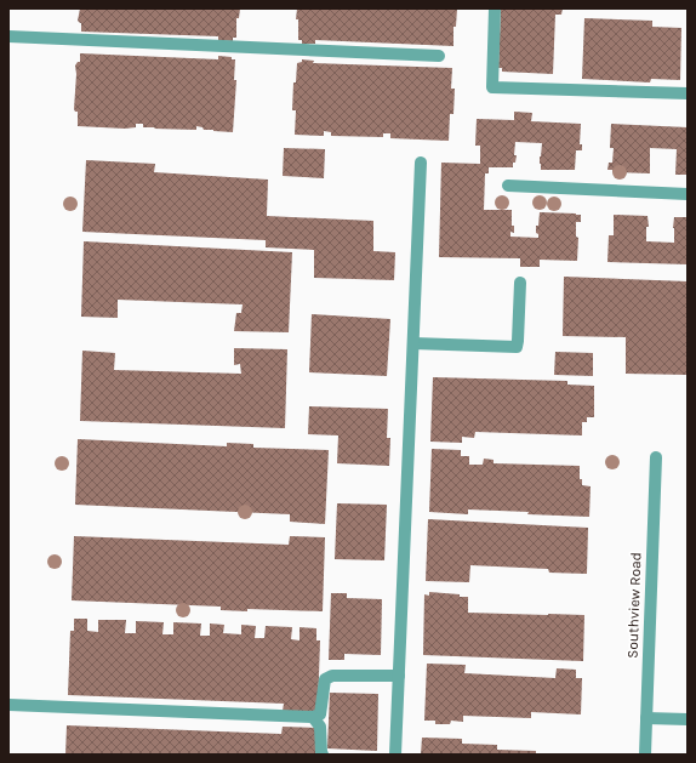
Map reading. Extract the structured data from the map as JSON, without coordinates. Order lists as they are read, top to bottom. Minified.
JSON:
{"streets":{"street":["Southview Road"]}}
